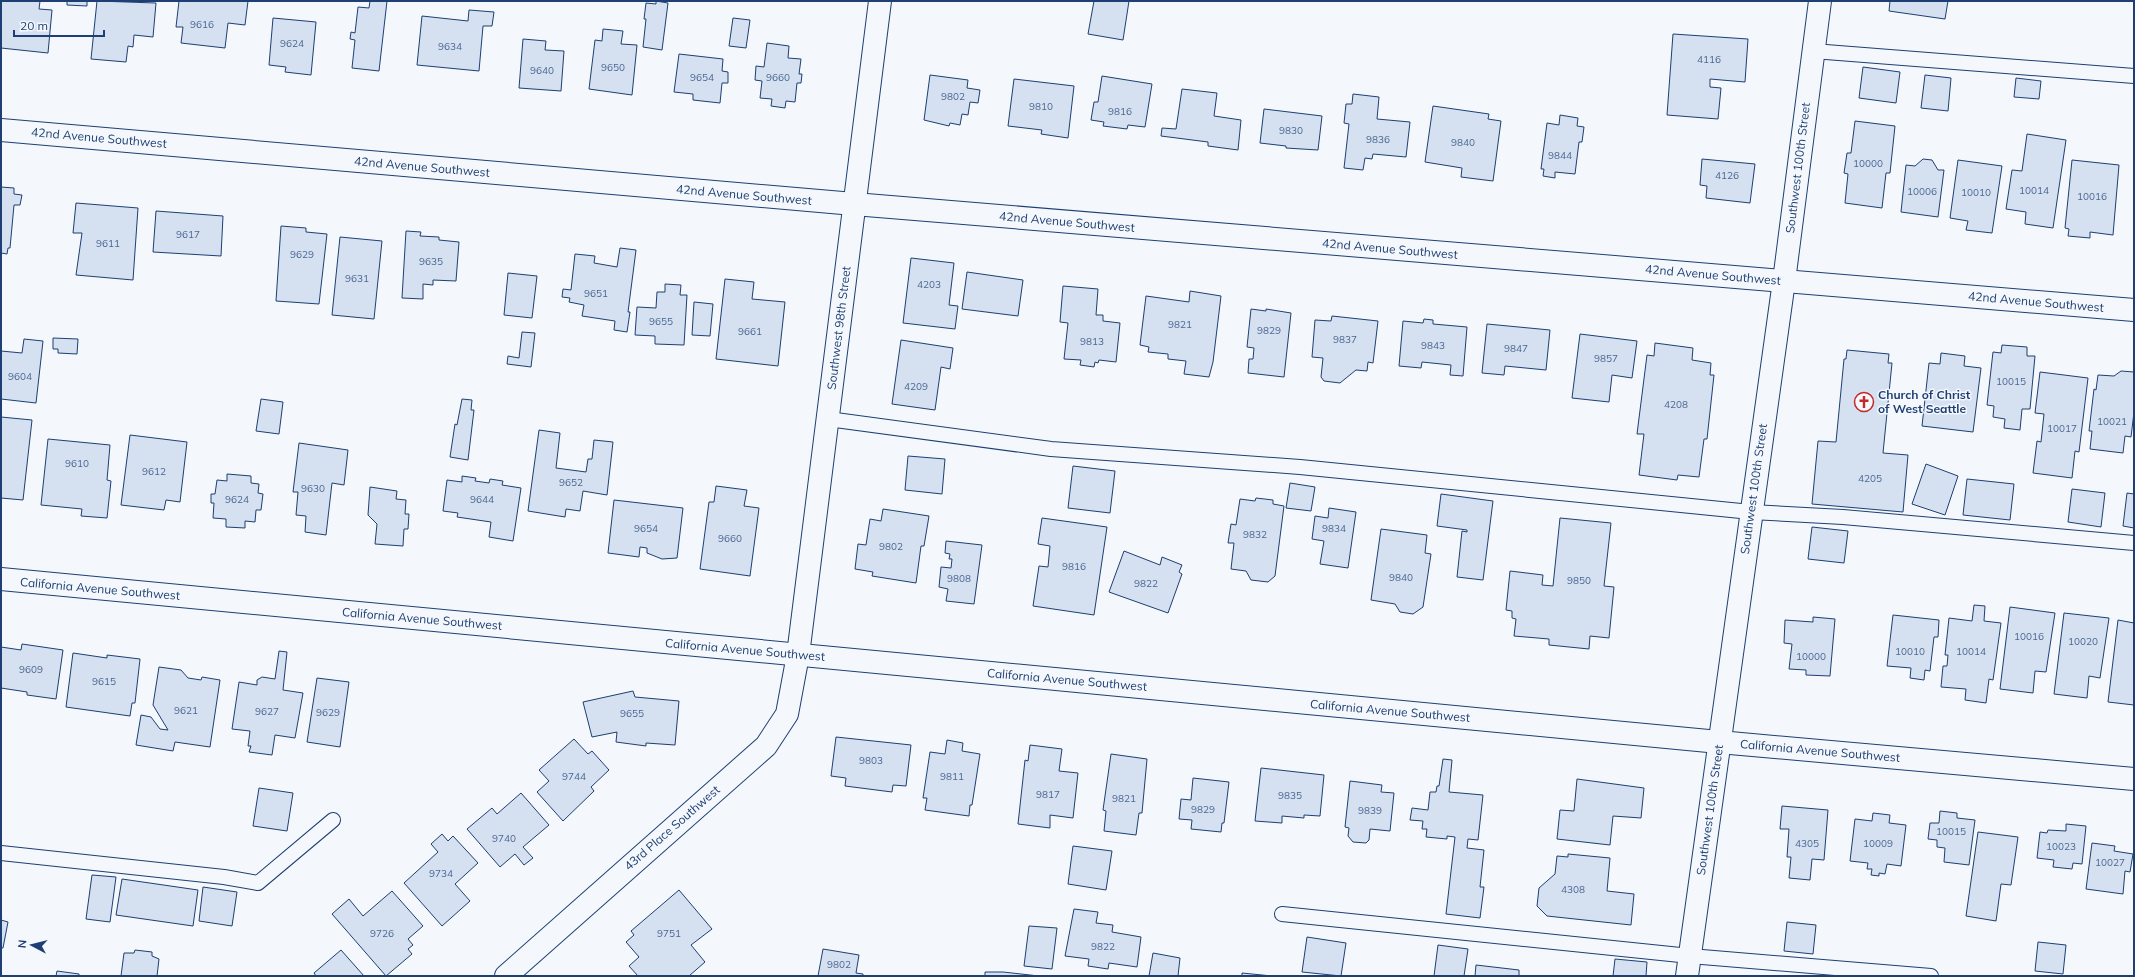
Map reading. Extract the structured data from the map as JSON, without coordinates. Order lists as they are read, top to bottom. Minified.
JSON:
{"streets":{"street":["42nd Avenue Southwest","Southwest 100th Street","Southwest 98th Street","California Avenue Southwest","43rd Place Southwest"]},"crossings":[["42nd Avenue Southwest","Southwest 100th Street"],["42nd Avenue Southwest","Southwest 98th Street"],["Southwest 100th Street","California Avenue Southwest"],["Southwest 98th Street","California Avenue Southwest"],["Southwest 98th Street","43rd Place Southwest"],["California Avenue Southwest","43rd Place Southwest"]],"places":{"church":["Church of Christ of West Seattle"]},"house_numbers":["9616","9624","9634","4116","9650","9640","9654","9660","9802","9810","9816","9830","9836","9840","9844","10000","4126","10014","10006","10010","10016","9617","9611","9629","9635","9631","4203","9651","9655","9821","9829","9661","9837","9813","9843","9847","9857","9604","10015","4209","4208","10021","10017","9610","9612","4205","9652","9630","9624","9644","9654","9834","9832","9660","9802","9816","9840","9808","9850","9822","10016","10020","10010","10014","10000","9609","9615","9621","9627","9629","9655","9803","9744","9811","9817","9835","9821","9829","9839","10015","9740","4305","10009","10023","10027","9734","4308","9726","9751","9822","9802"],"scale_bar":"20 m","north":"left"}
